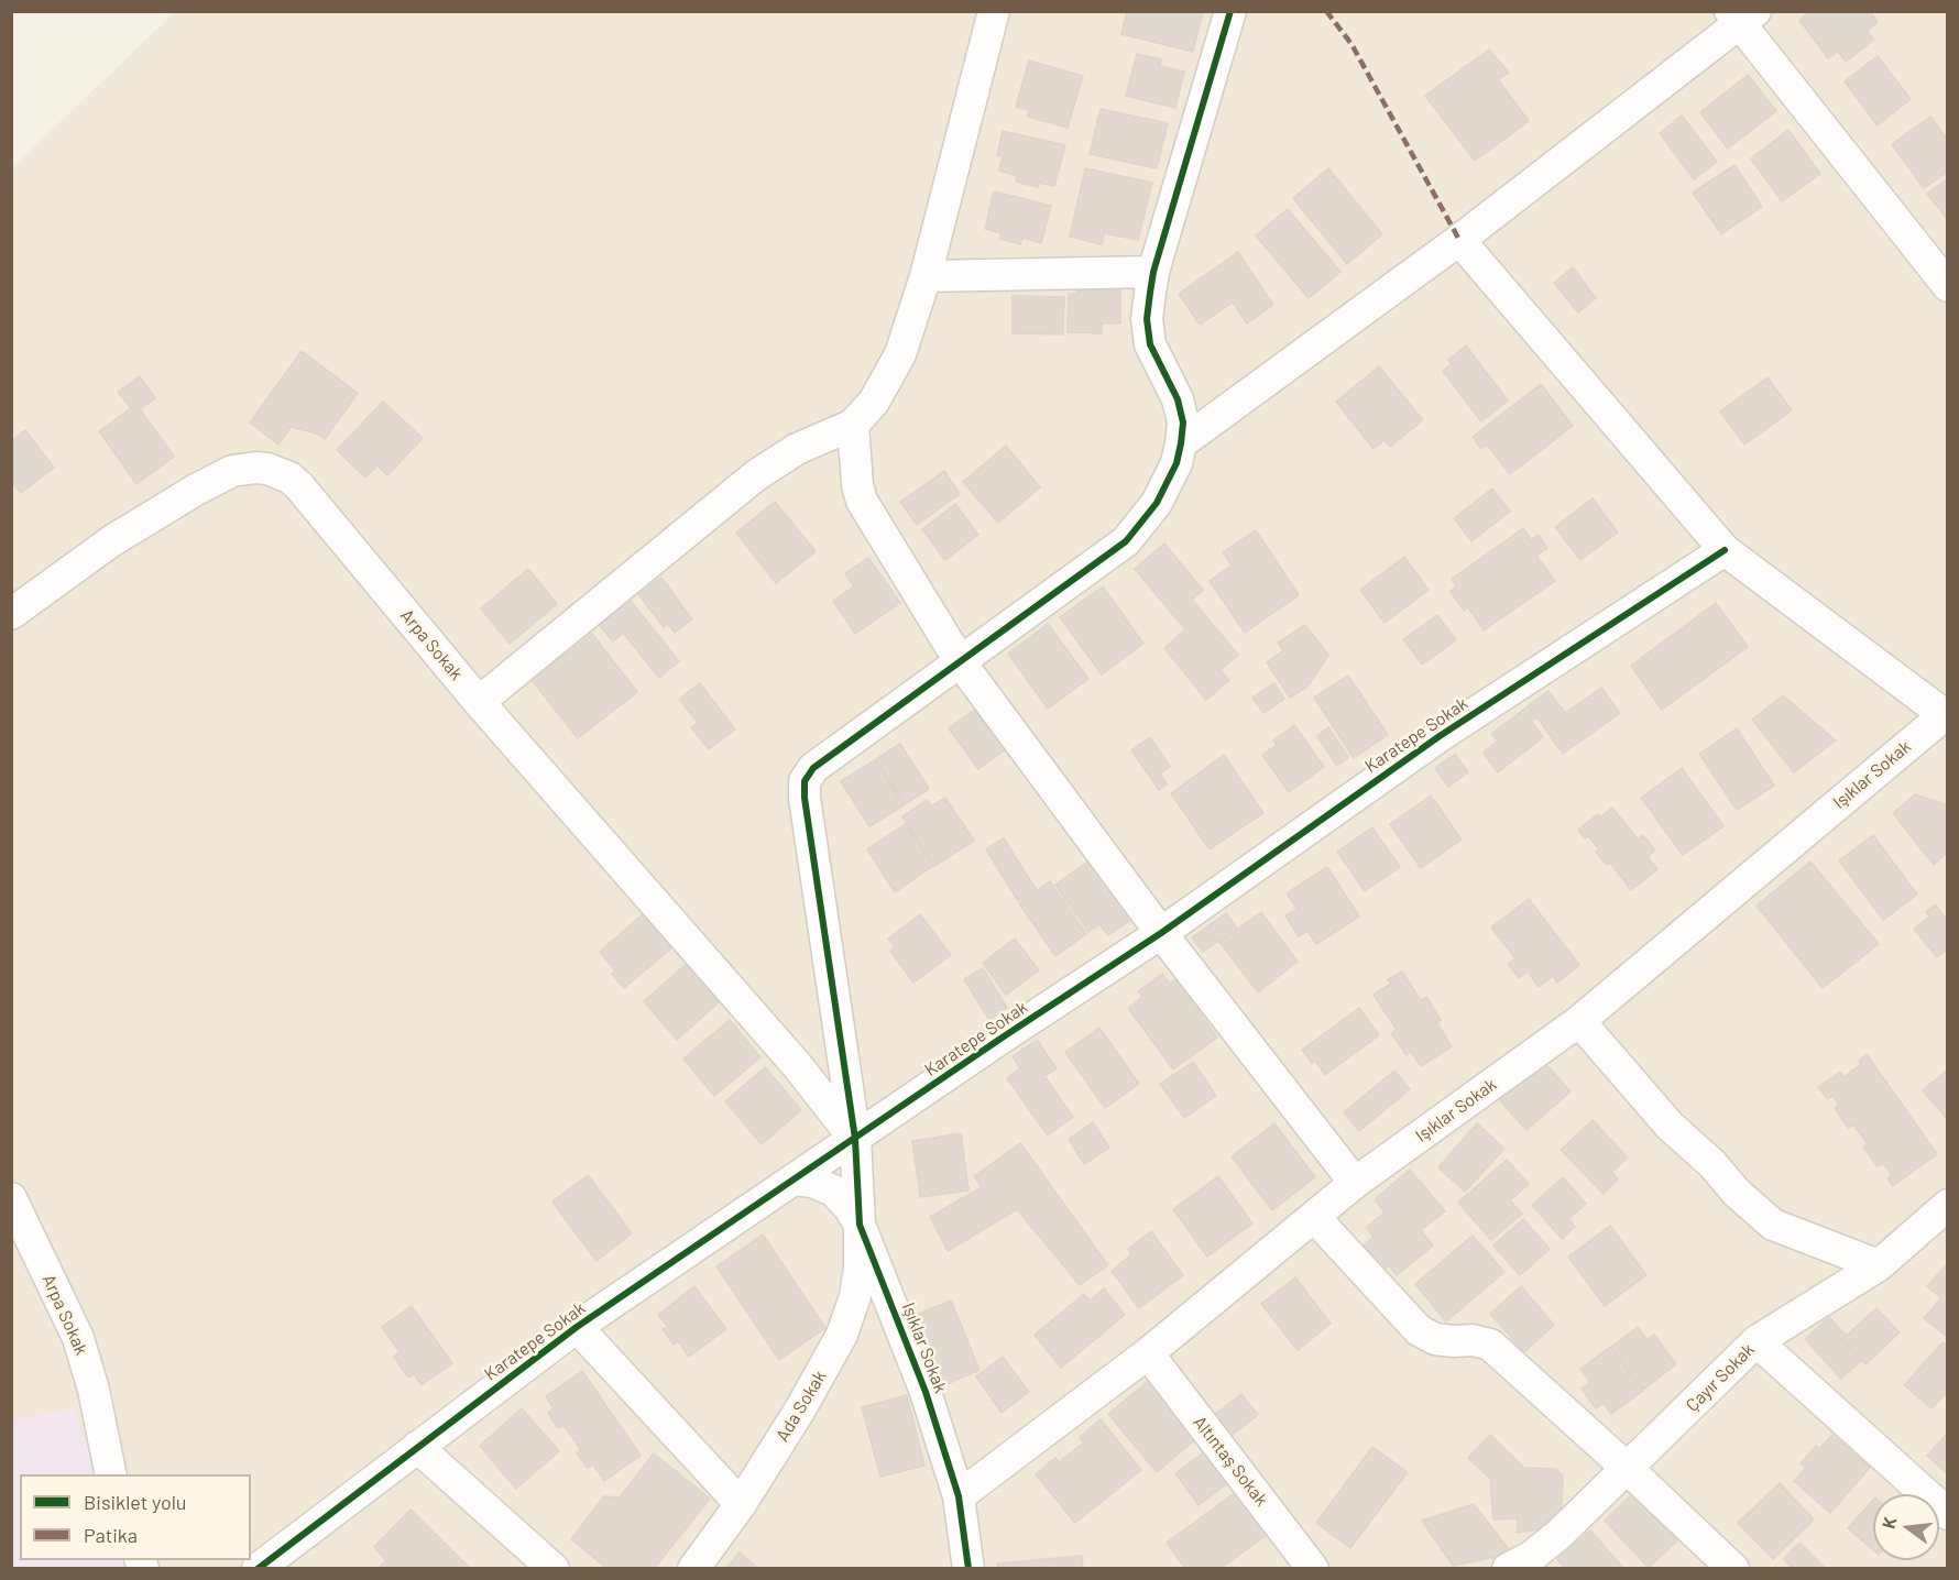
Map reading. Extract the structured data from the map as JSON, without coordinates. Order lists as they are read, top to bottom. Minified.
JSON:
{"streets":{"street":["Arpa Sokak","Karatepe Sokak","Işıklar Sokak","Çayır Sokak","Ada Sokak","Altıntaş Sokak"]},"crossings":[["Arpa Sokak","Karatepe Sokak"],["Arpa Sokak","Işıklar Sokak"],["Karatepe Sokak","Işıklar Sokak"],["Işıklar Sokak","Ada Sokak"],["Işıklar Sokak","Altıntaş Sokak"]],"legend":["Bisiklet yolu","Patika"],"north":"left"}
